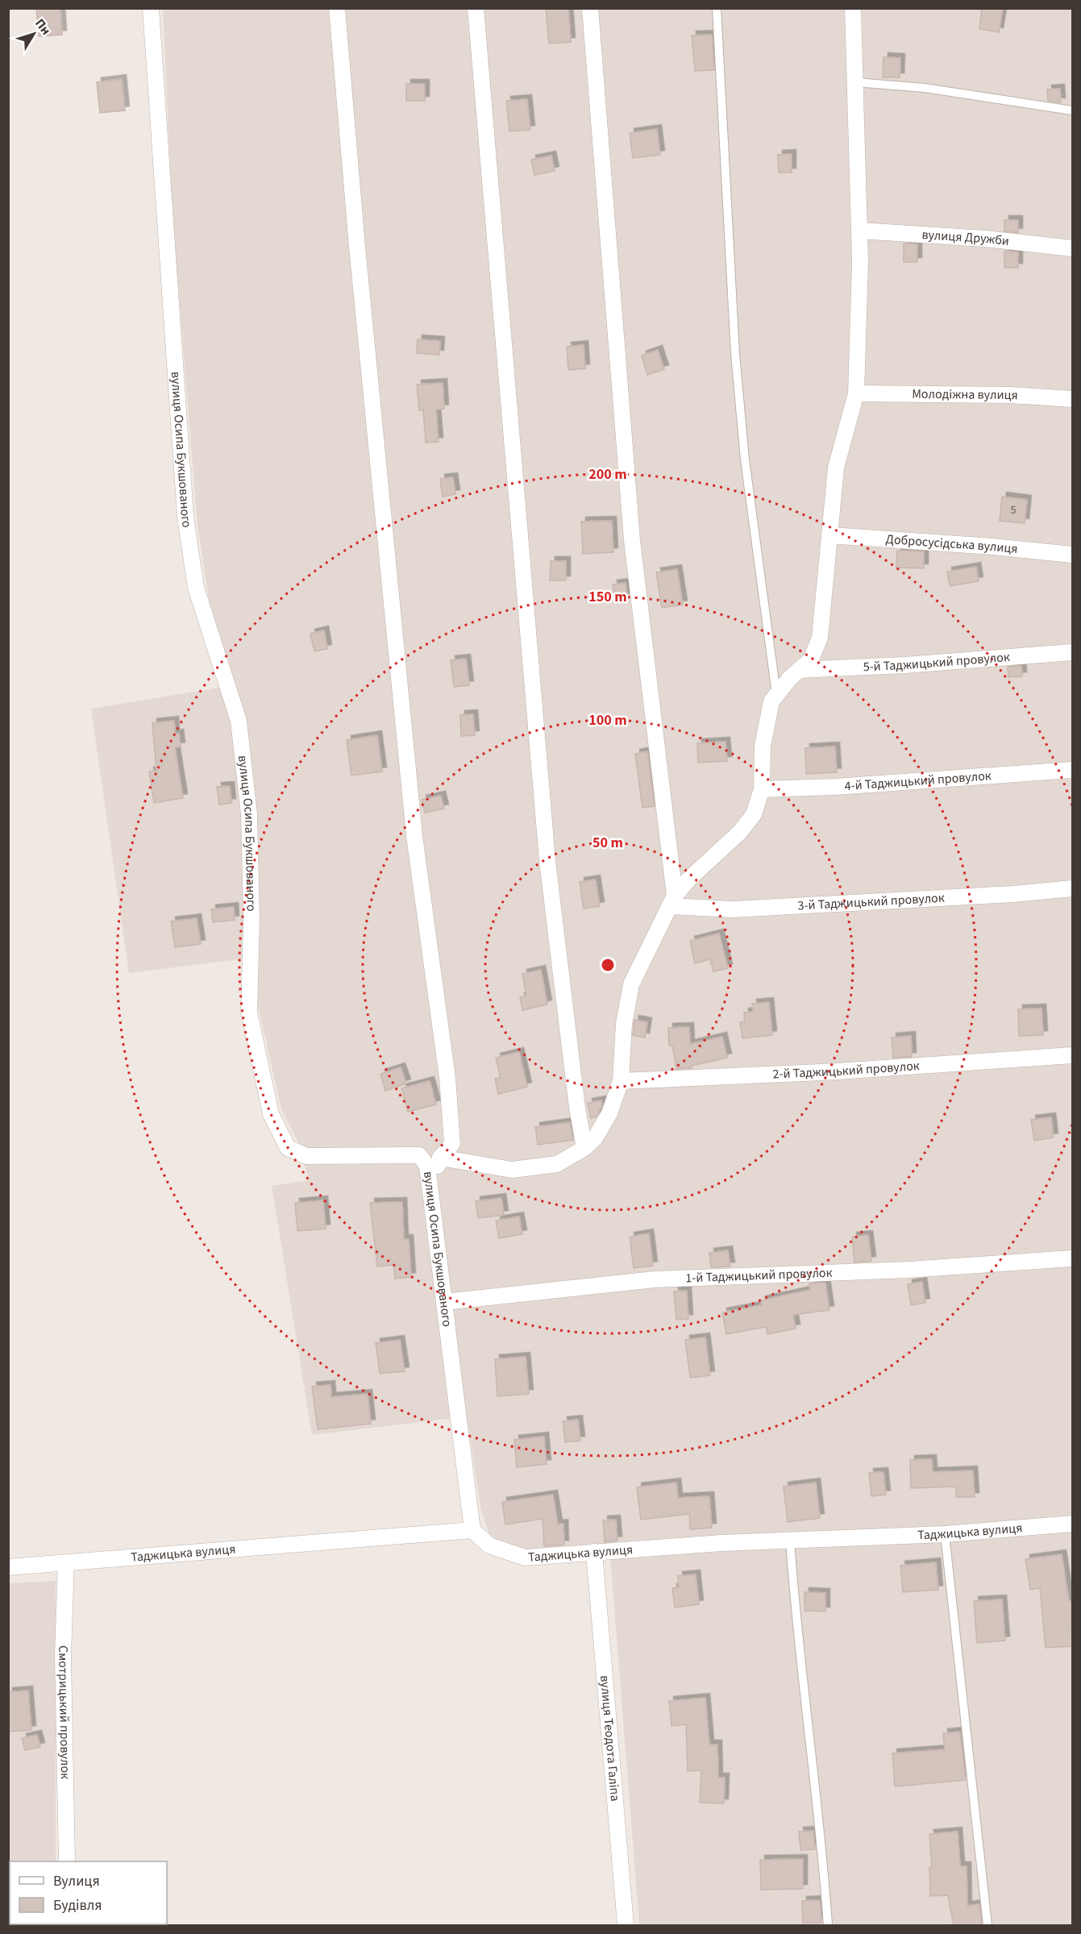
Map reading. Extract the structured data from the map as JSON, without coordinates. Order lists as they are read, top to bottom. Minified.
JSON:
{"streets":{"street":["вулиця Дружби","Молодіжна вулиця","вулиця Осипа Букшованого","Добросусідська вулиця","5-й Таджицький провулок","4-й Таджицький провулок","3-й Таджицький провулок","2-й Таджицький провулок","1-й Таджицький провулок","Таджицька вулиця","Смотрицький провулок","вулиця Теодота Галіпа"]},"crossings":[["вулиця Осипа Букшованого","1-й Таджицький провулок"],["вулиця Осипа Букшованого","Таджицька вулиця"],["Таджицька вулиця","Смотрицький провулок"],["Таджицька вулиця","вулиця Теодота Галіпа"]],"house_numbers":["5"],"legend":["Вулиця","Будівля"],"north":"top right","rings":["200 m","150 m","100 m","50 m"]}
